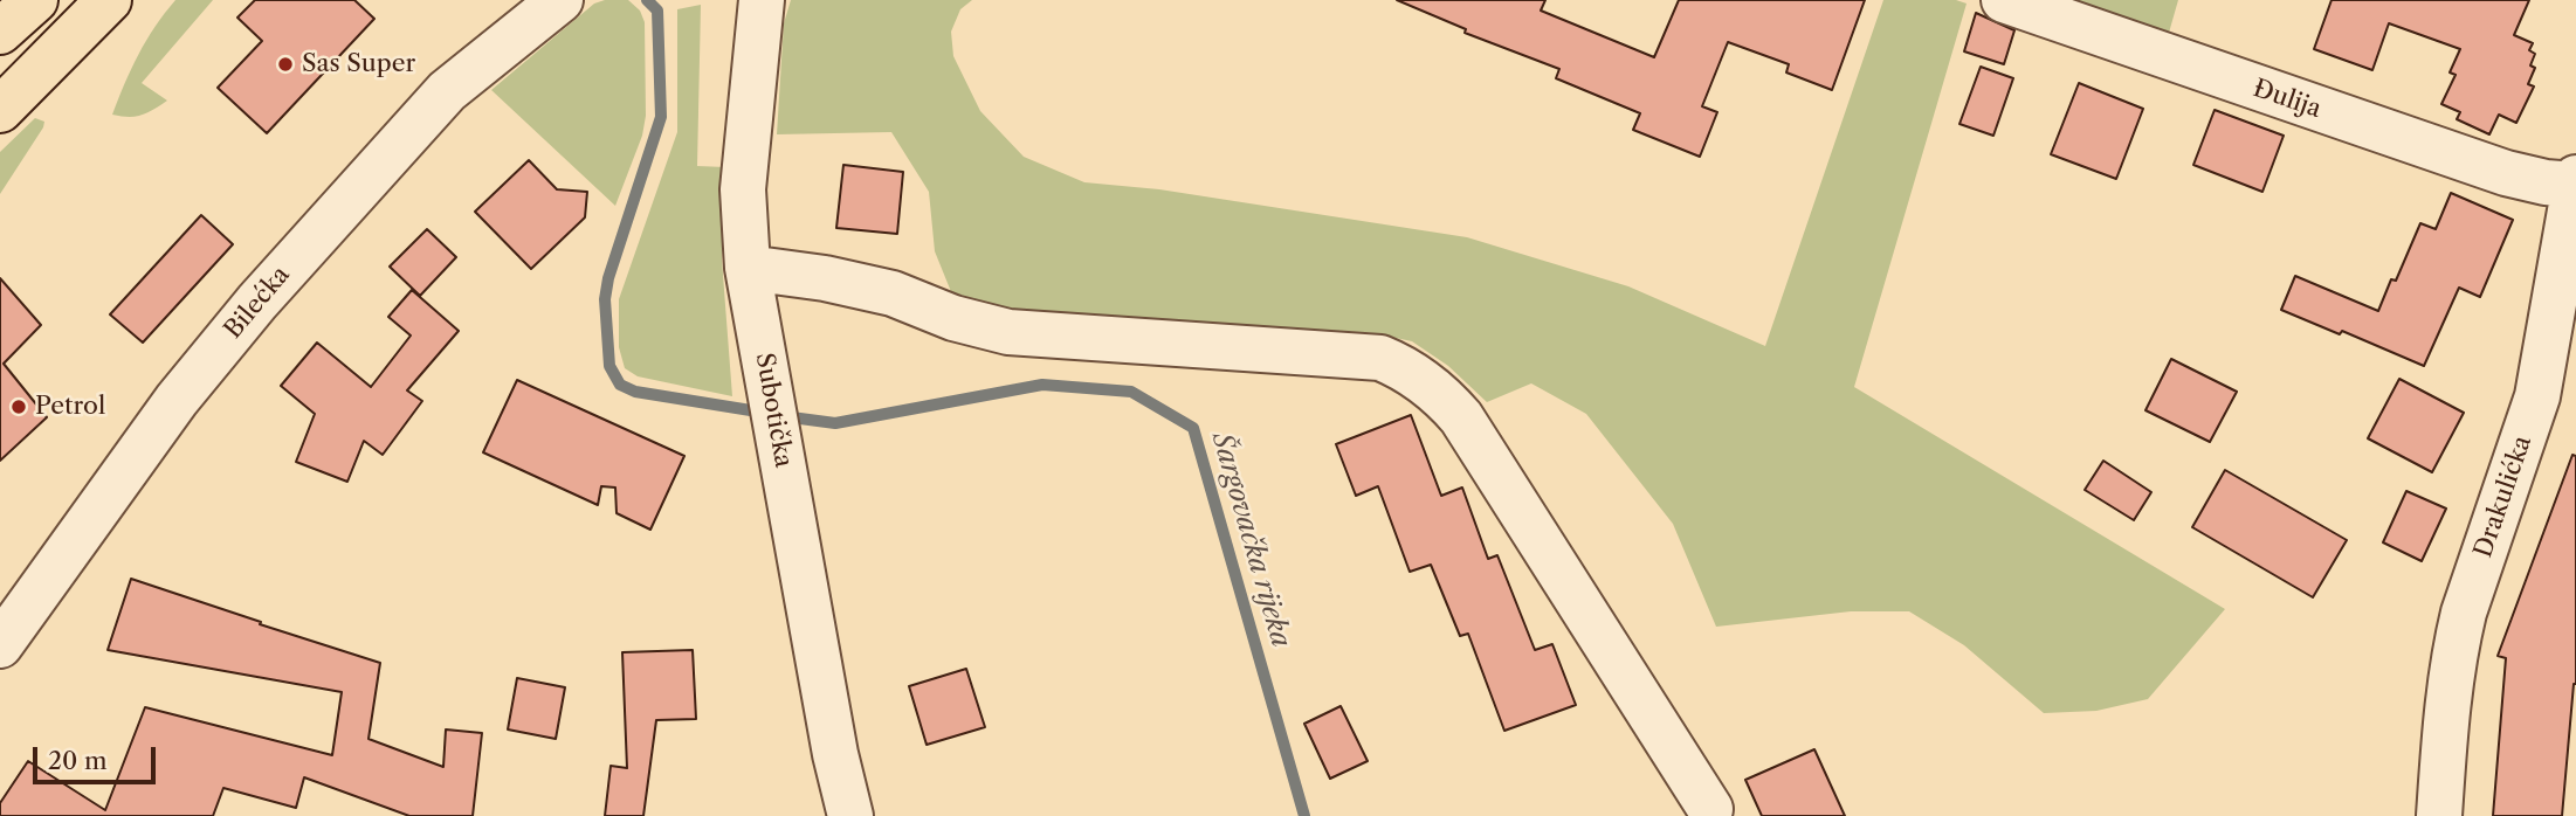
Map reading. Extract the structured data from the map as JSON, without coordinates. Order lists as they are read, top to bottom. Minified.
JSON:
{"streets":{"street":["Đulija","Bilećka","Subotička","Drakulićka"]},"crossings":[["Đulija","Drakulićka"]],"water":["Šargovačka rijeka"],"places":["Sas Super","Petrol"],"scale_bar":"20 m"}
